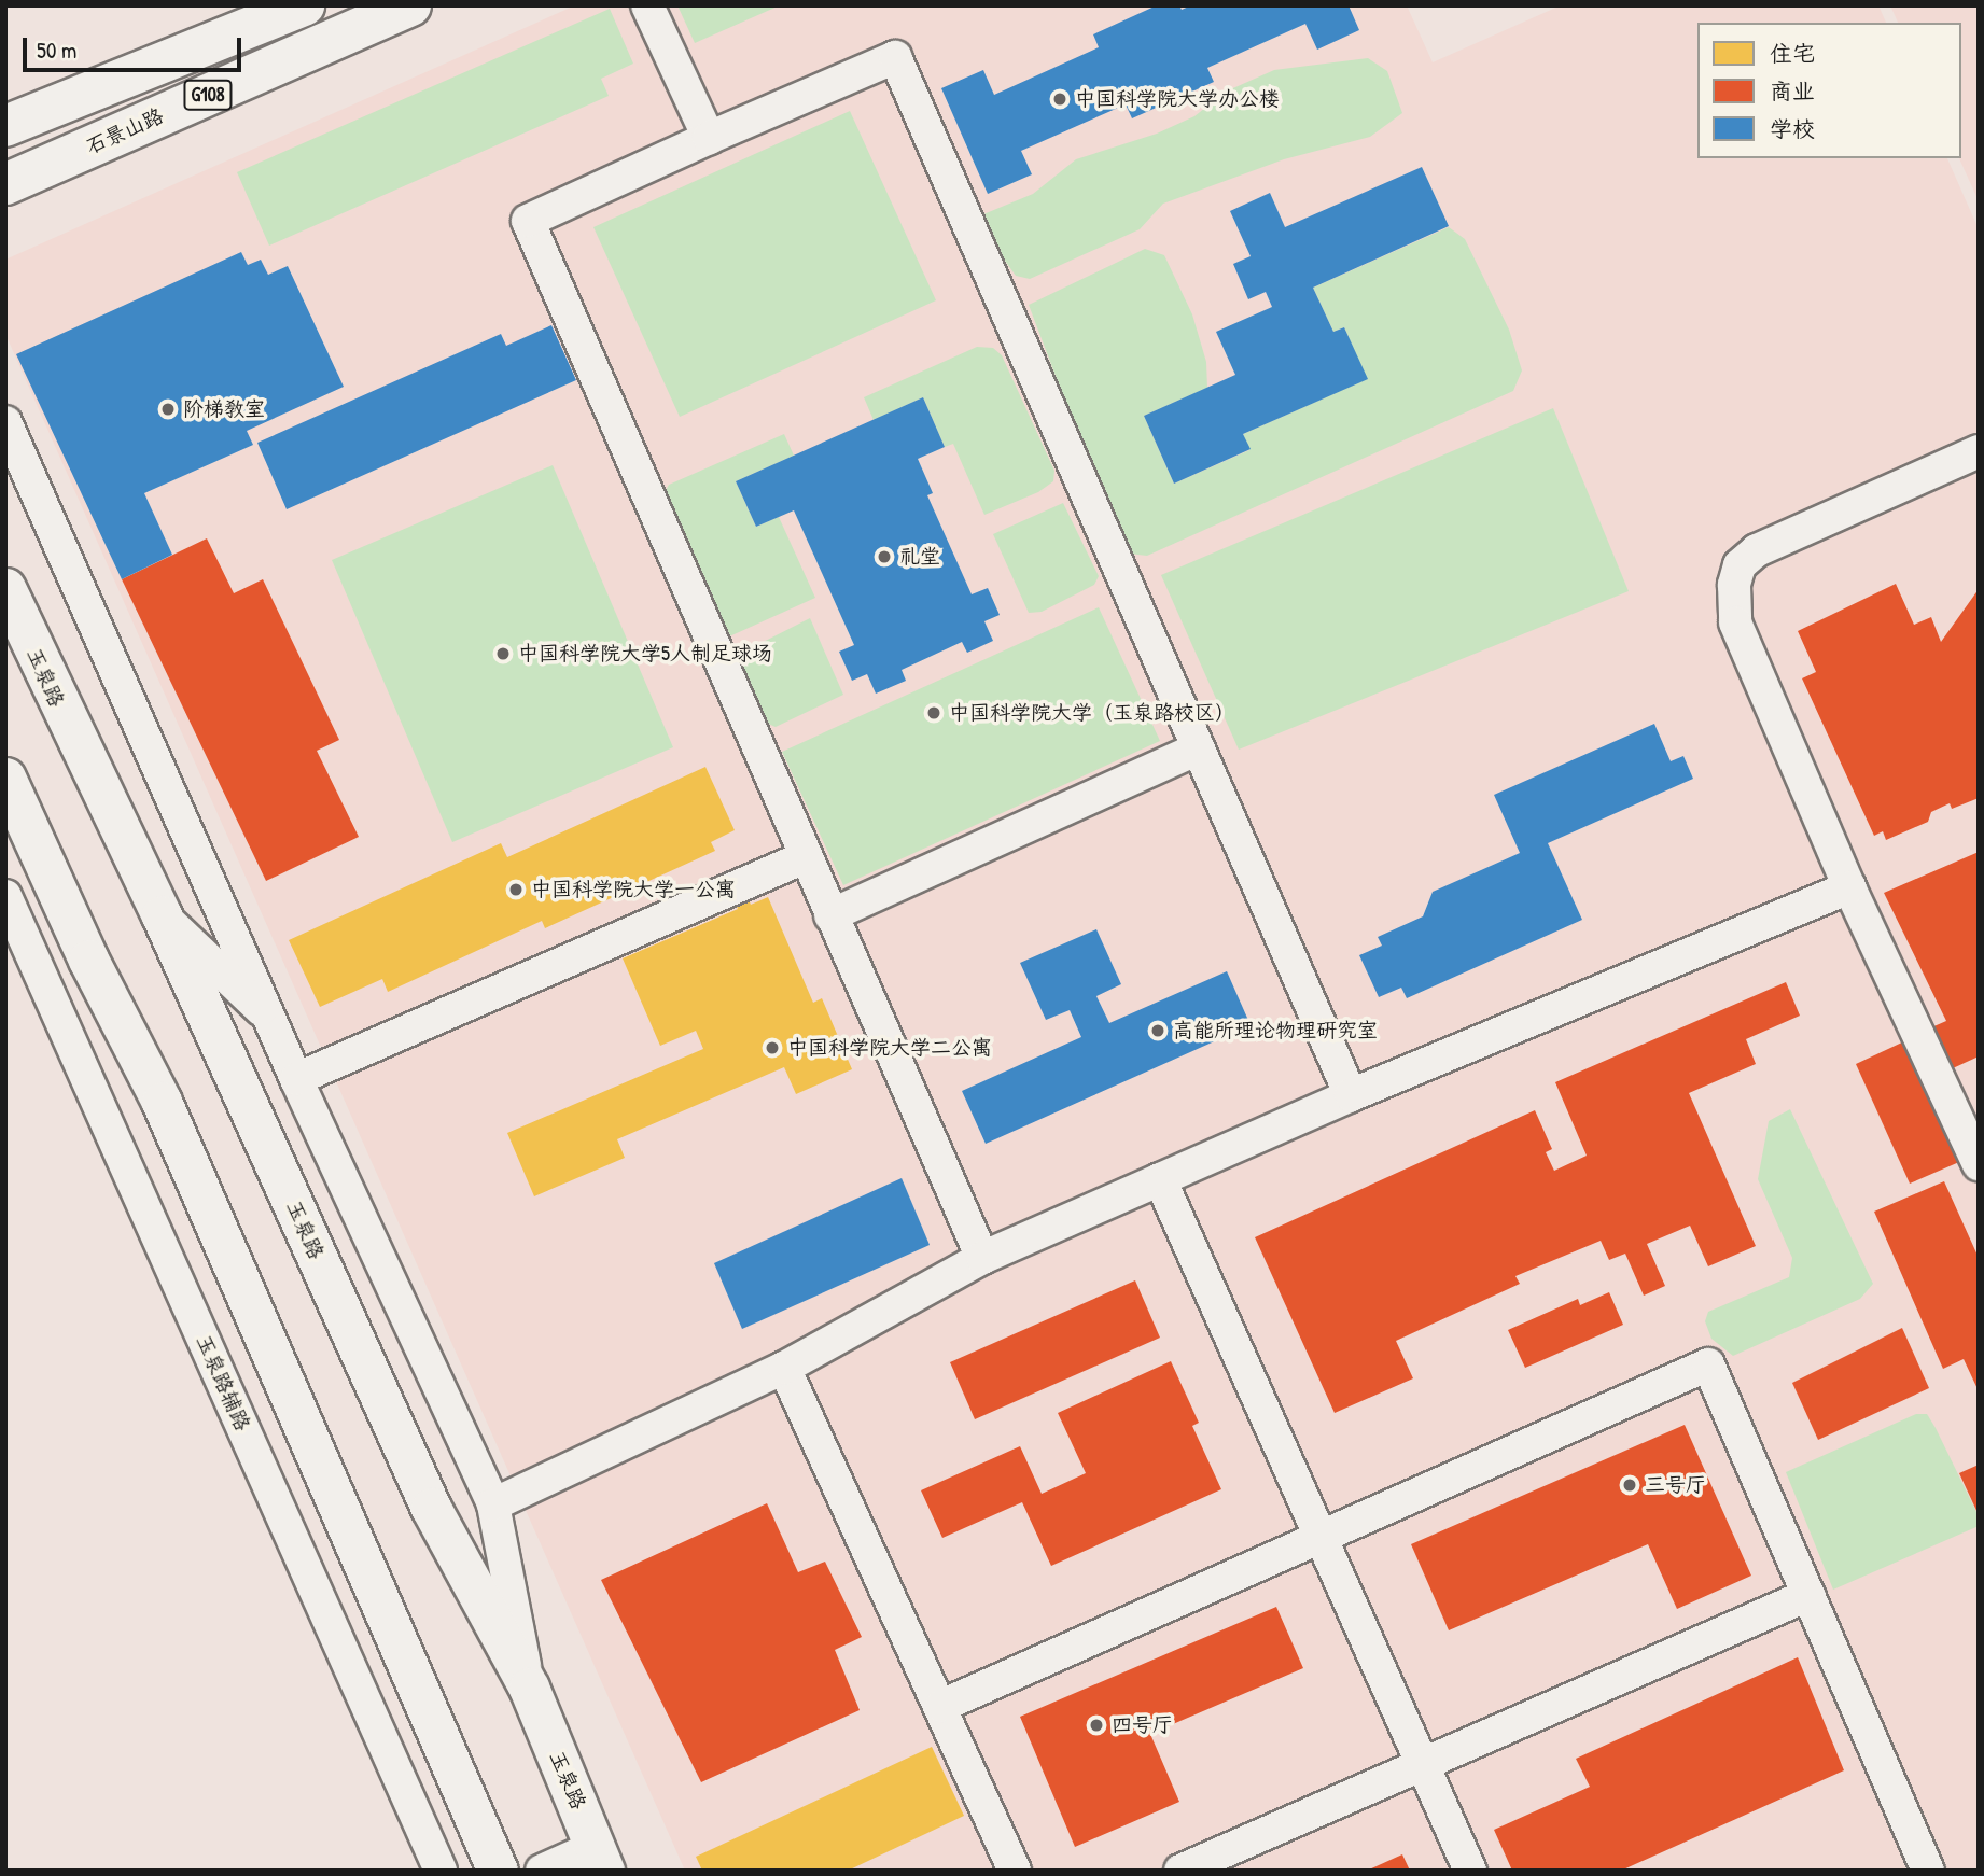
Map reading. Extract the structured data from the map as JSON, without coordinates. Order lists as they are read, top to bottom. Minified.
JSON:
{"streets":{"highway":["G108","石景山路"],"main road":["玉泉路"],"street":["玉泉路辅路"]},"places":["中国科学院大学办公楼","阶梯教室","礼堂","中国科学院大学5人制足球场","中国科学院大学（玉泉路校区）","中国科学院大学一公寓","高能所理论物理研究室","中国科学院大学二公寓","三号厅","四号厅"],"legend":["住宅","商业","学校"],"scale_bar":"50 m"}
